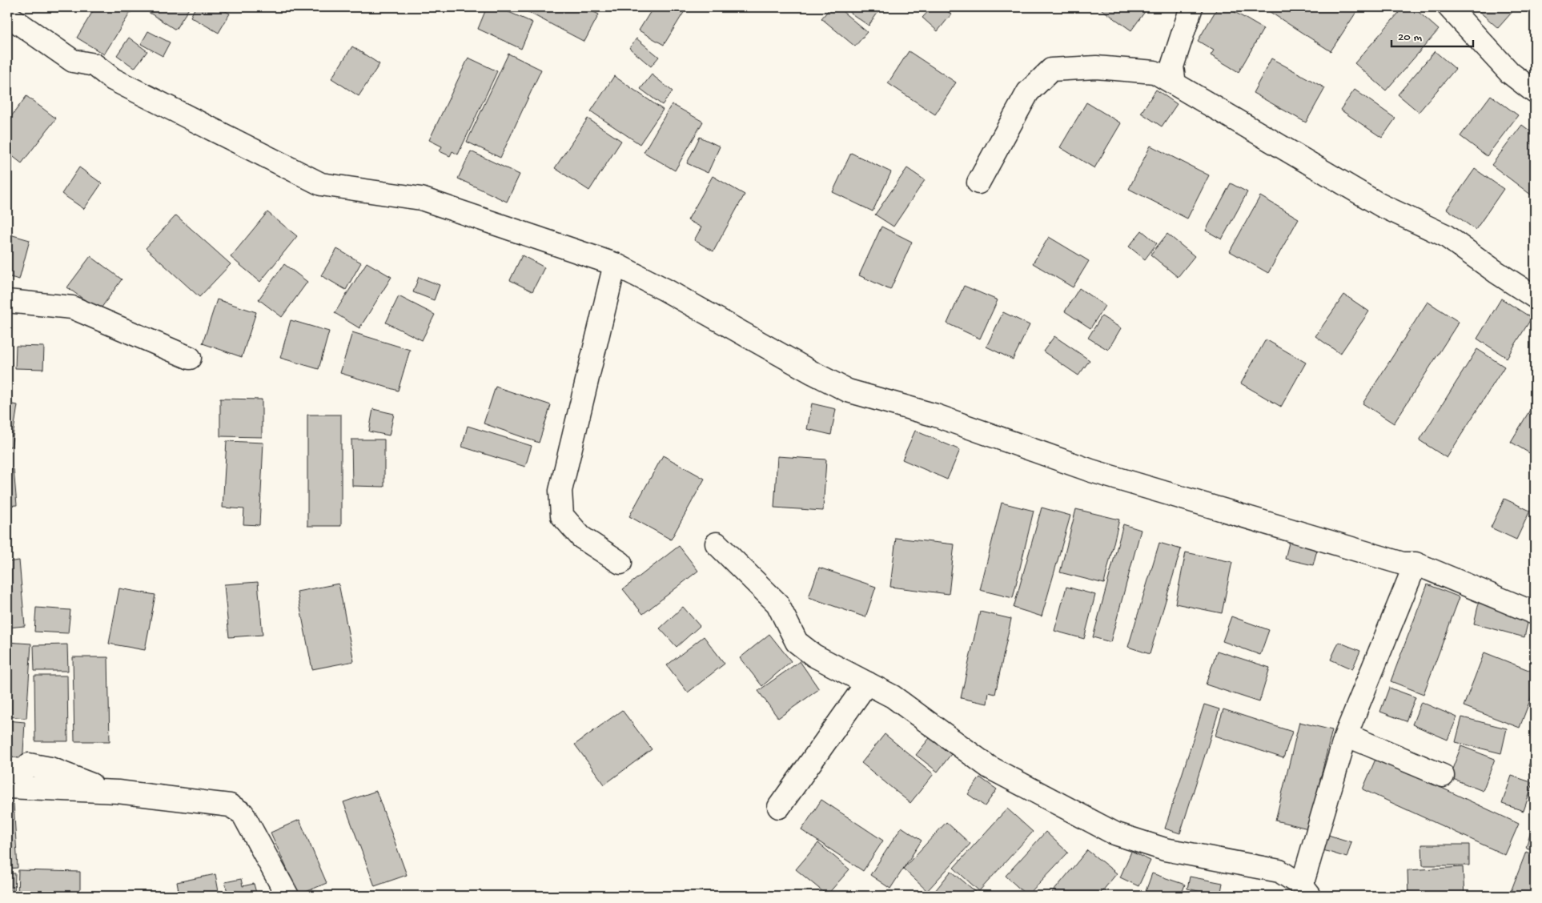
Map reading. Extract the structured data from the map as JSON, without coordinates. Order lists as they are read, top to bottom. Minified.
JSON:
{"scale_bar":"20 m"}
